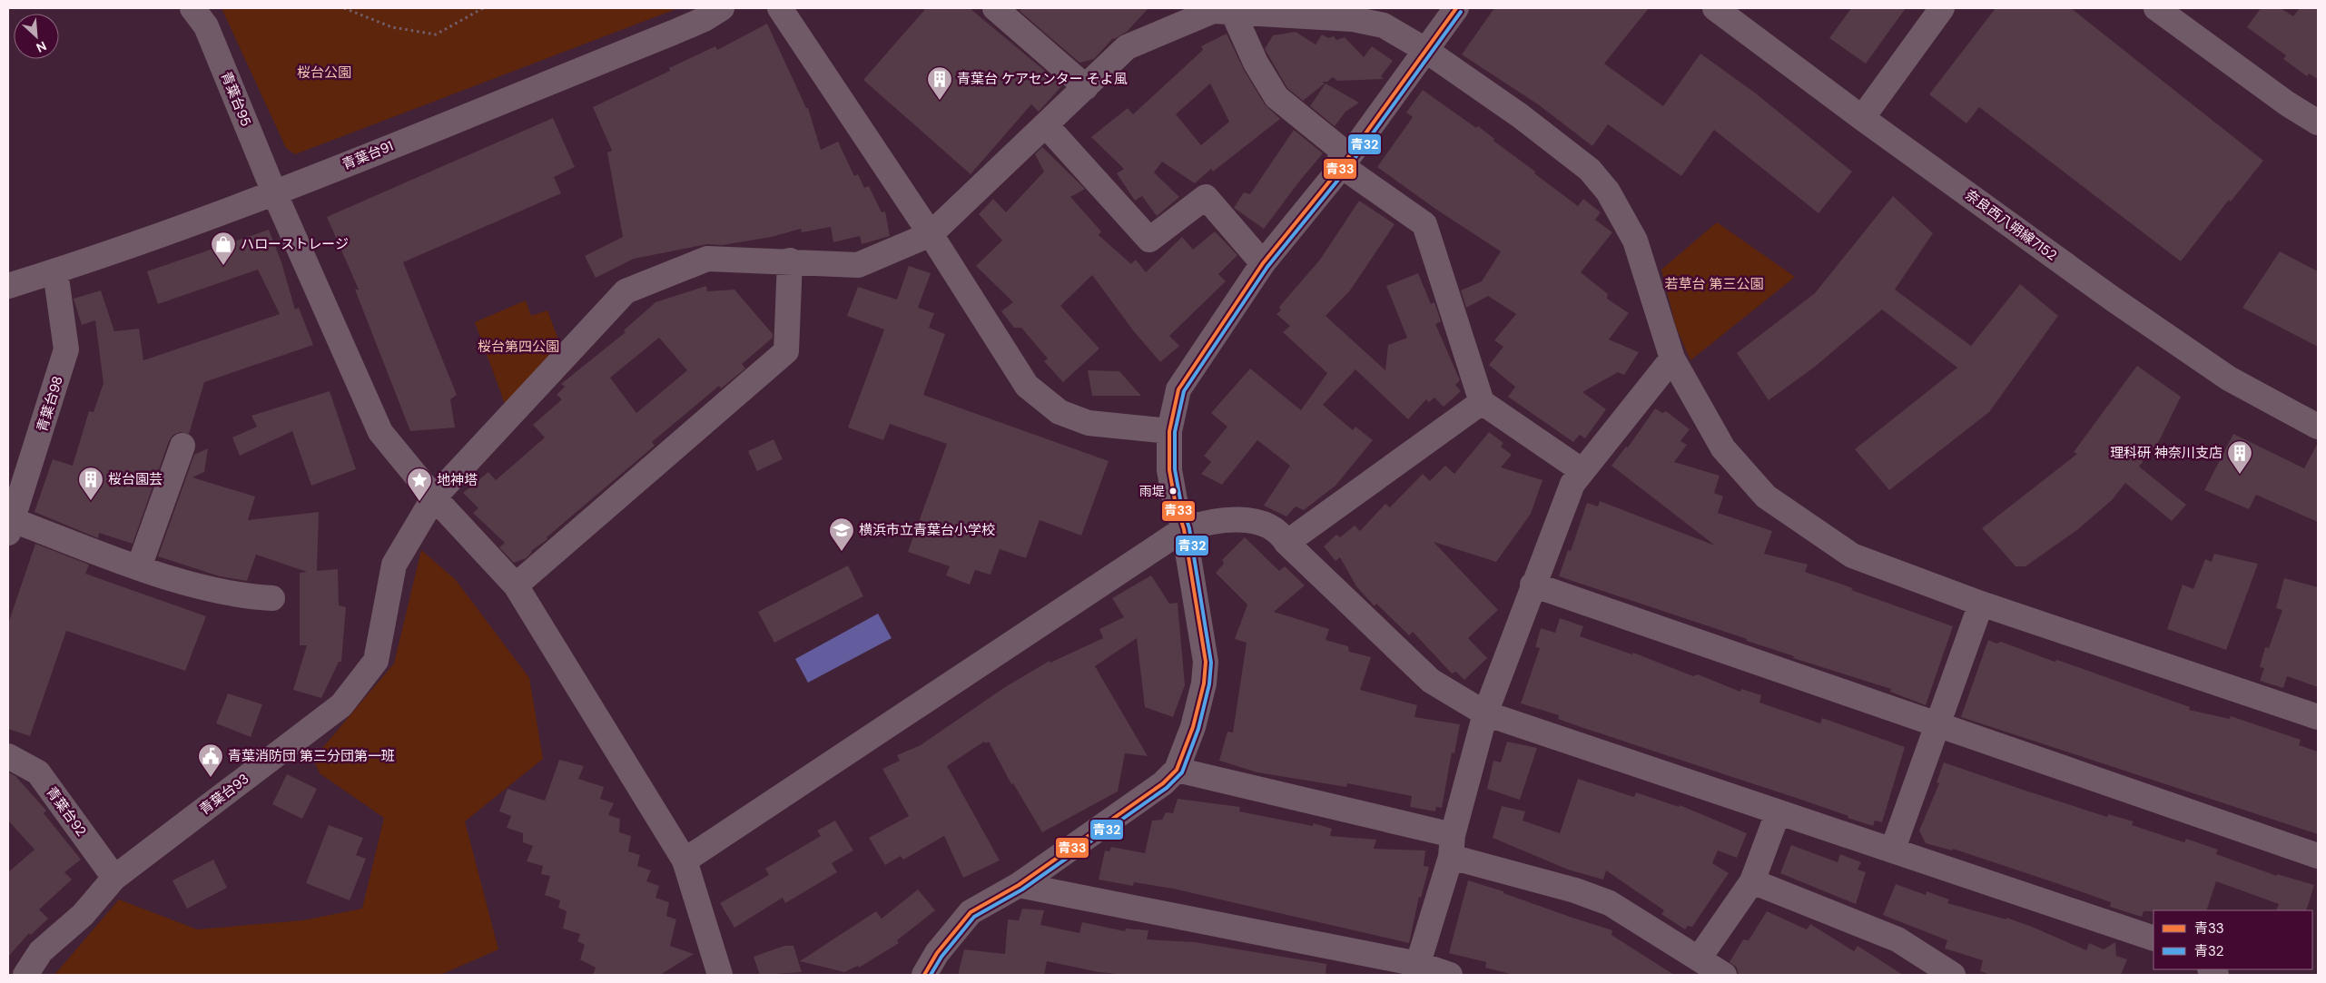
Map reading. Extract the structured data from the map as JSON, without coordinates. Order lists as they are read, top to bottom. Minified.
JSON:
{"streets":{"street":["青葉台95","青葉台91","奈良西八朔線7152","青葉台98","青葉台93","青葉台92"]},"crossings":[["青葉台95","青葉台91"],["青葉台95","青葉台93"],["青葉台91","青葉台98"],["青葉台93","青葉台92"]],"parks":["桜台公園","若草台 第三公園","桜台第四公園"],"places":{"building":["青葉台 ケアセンター そよ風","理科研 神奈川支店","桜台園芸"],"shop":["ハローストレージ"],"other":["雨堤"],"place":["地神塔"],"school or university":["横浜市立青葉台小学校"],"public building":["青葉消防団 第三分団第一班"]},"lines":["transit line 青33","transit line 青32"],"legend":["青33","青32"],"north":"bottom right"}
